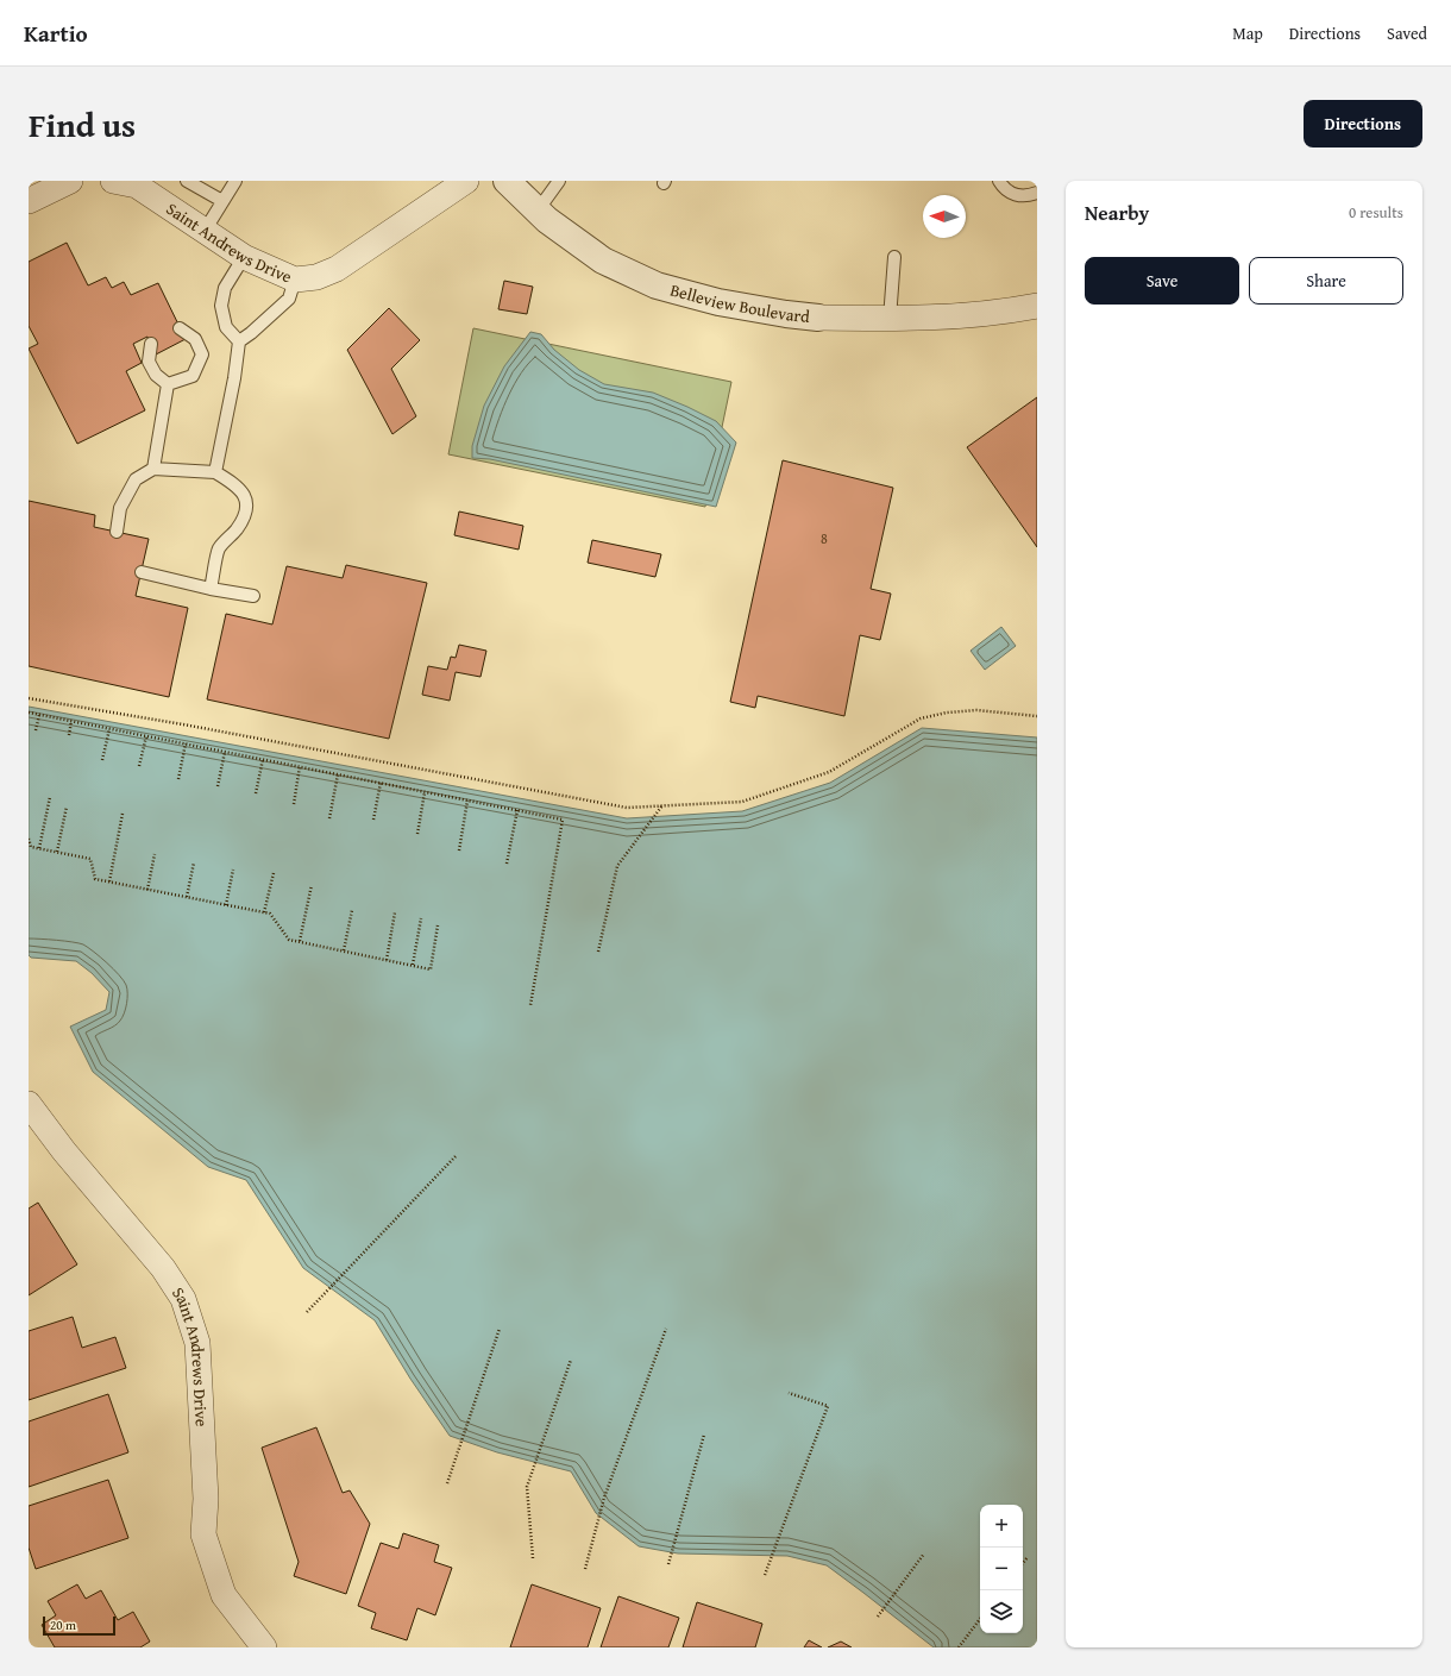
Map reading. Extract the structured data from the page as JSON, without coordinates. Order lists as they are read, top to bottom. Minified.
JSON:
{"streets":{"street":["Saint Andrews Drive","Belleview Boulevard"]},"house_numbers":["8"],"scale_bar":"20 m","north":"left","page":{"header":"Kartio","nav":["Map","Directions","Saved"],"title":"Find us","buttons":["Directions",["Save","Share"]],"heading":["Nearby","0 results"],"map_buttons":["+","−"],"scale":"20 m"}}
